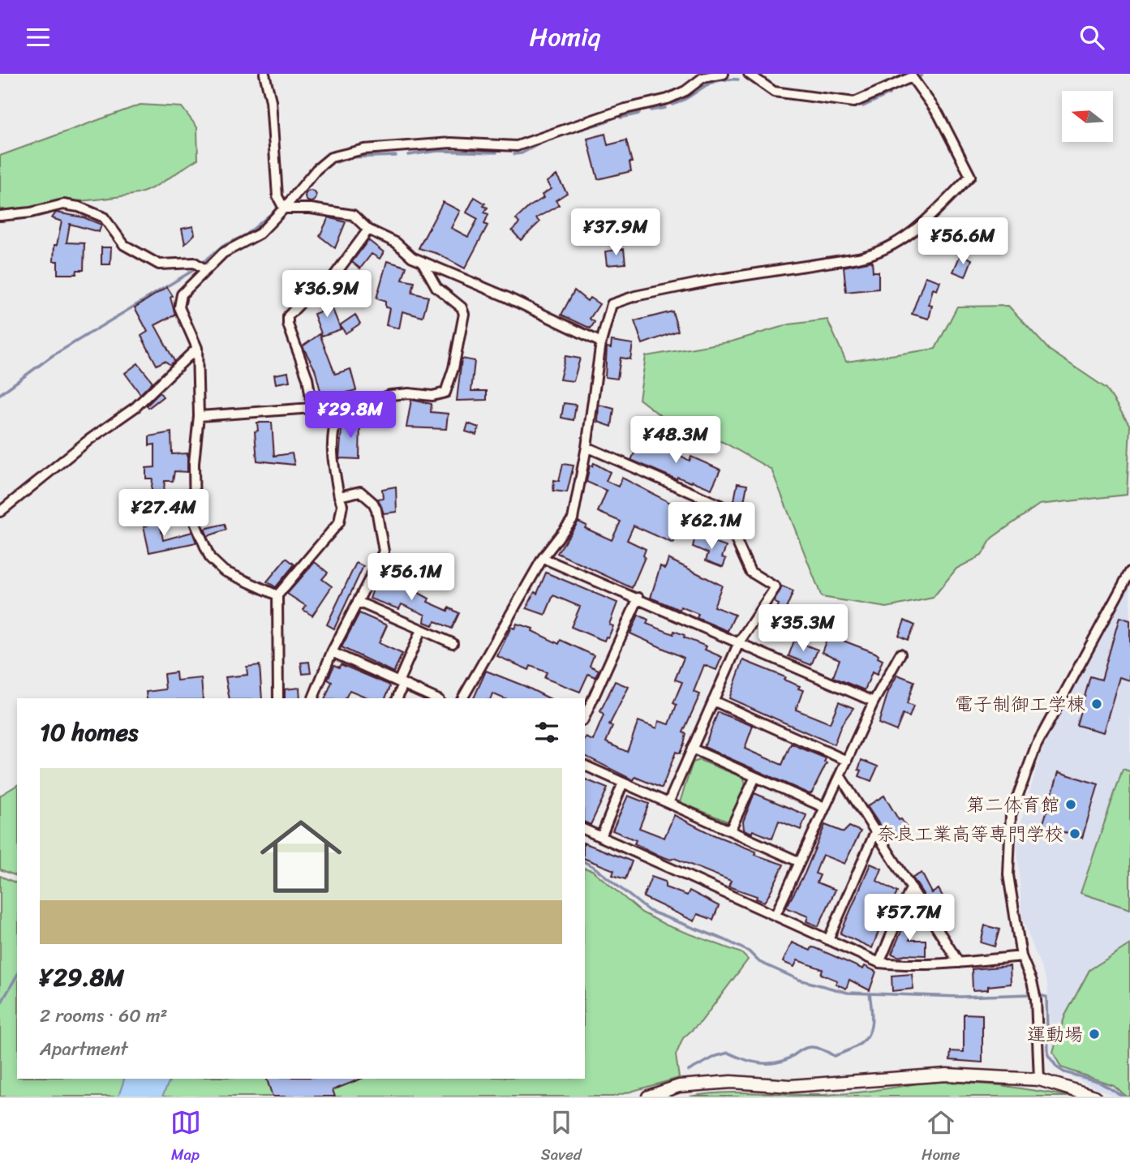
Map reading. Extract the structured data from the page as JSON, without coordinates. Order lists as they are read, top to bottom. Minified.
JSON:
{"places":["電子制御工学棟","第二体育館","奈良工業高等専門学校","運動場"],"north":"left","page":{"header":"Homiq","price":["¥37.9M","¥56.6M","¥36.9M","¥29.8M","¥48.3M","¥27.4M","¥62.1M","¥56.1M","¥35.3M","¥57.7M"],"heading":"10 homes","list":[{"name":"¥29.8M","note":"2 rooms · 60 m² · Apartment"}],"tabs":["Map","Saved","Home"]}}
